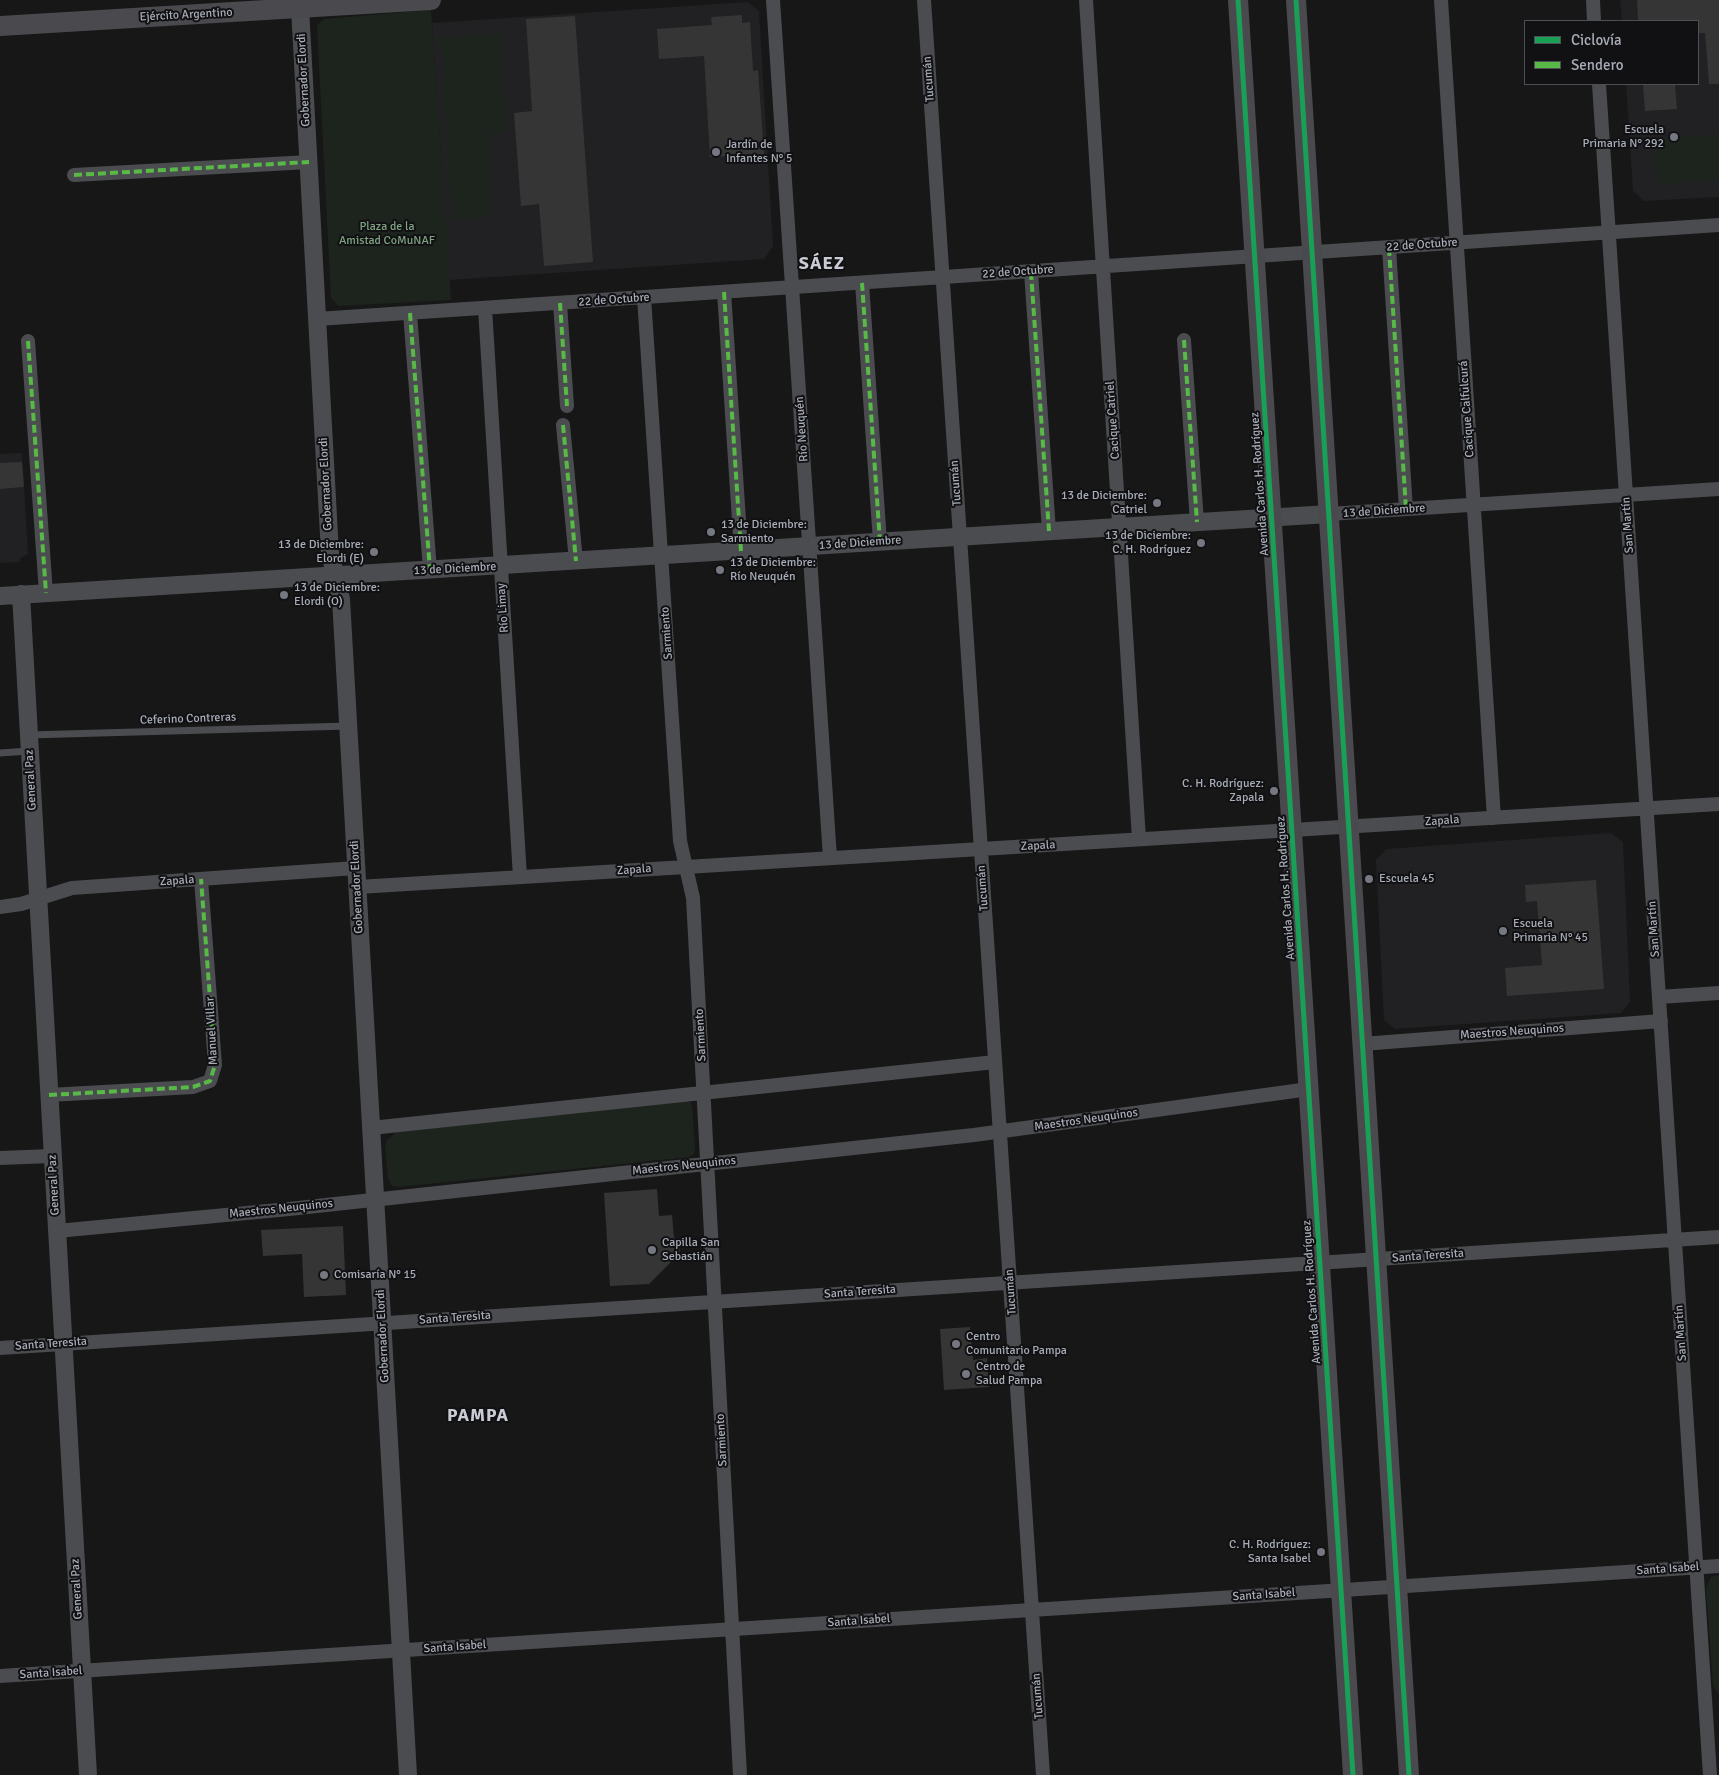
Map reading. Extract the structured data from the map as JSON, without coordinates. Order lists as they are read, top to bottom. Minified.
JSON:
{"streets":{"main road":["Ejército Argentino","Avenida Carlos H. Rodríguez"],"street":["Tucumán","Gobernador Elordi","22 de Octubre","Cacique Calfulcurá","Cacique Catriel","Río Neuquén","13 de Diciembre","San Martín","Río Limay","Sarmiento","General Paz","Zapala","Manuel Villar","Maestros Neuquinos","Santa Teresita","Santa Isabel"],"lane":["Ceferino Contreras"]},"crossings":[["Ejército Argentino","Gobernador Elordi"],["Tucumán","22 de Octubre"],["Tucumán","13 de Diciembre"],["Tucumán","Zapala"],["Tucumán","Maestros Neuquinos"],["Tucumán","Santa Teresita"],["Tucumán","Santa Isabel"],["Gobernador Elordi","22 de Octubre"],["Gobernador Elordi","13 de Diciembre"],["Gobernador Elordi","Ceferino Contreras"],["Gobernador Elordi","Zapala"],["Gobernador Elordi","Maestros Neuquinos"],["Gobernador Elordi","Santa Teresita"],["Gobernador Elordi","Santa Isabel"],["22 de Octubre","Cacique Calfulcurá"],["22 de Octubre","Cacique Catriel"],["22 de Octubre","Río Neuquén"],["22 de Octubre","Avenida Carlos H. Rodríguez"],["22 de Octubre","San Martín"],["22 de Octubre","Río Limay"],["22 de Octubre","Sarmiento"],["Cacique Calfulcurá","13 de Diciembre"],["Cacique Calfulcurá","Zapala"],["Cacique Catriel","13 de Diciembre"],["Cacique Catriel","Zapala"],["Río Neuquén","13 de Diciembre"],["Río Neuquén","Zapala"],["Avenida Carlos H. Rodríguez","13 de Diciembre"],["Avenida Carlos H. Rodríguez","Zapala"],["Avenida Carlos H. Rodríguez","Maestros Neuquinos"],["Avenida Carlos H. Rodríguez","Santa Teresita"],["Avenida Carlos H. Rodríguez","Santa Isabel"],["13 de Diciembre","San Martín"],["13 de Diciembre","Río Limay"],["13 de Diciembre","Sarmiento"],["13 de Diciembre","General Paz"],["San Martín","Zapala"],["San Martín","Maestros Neuquinos"],["San Martín","Santa Teresita"],["San Martín","Santa Isabel"],["Río Limay","Zapala"],["Sarmiento","Zapala"],["Sarmiento","Maestros Neuquinos"],["Sarmiento","Santa Teresita"],["Sarmiento","Santa Isabel"],["Ceferino Contreras","General Paz"],["General Paz","Zapala"],["General Paz","Manuel Villar"],["General Paz","Maestros Neuquinos"],["General Paz","Santa Teresita"],["General Paz","Santa Isabel"],["Zapala","Manuel Villar"]],"districts":["SÁEZ","PAMPA"],"parks":["Plaza de la Amistad CoMuNAF"],"places":["Escuela Primaria N° 292","Jardín de Infantes N° 5","13 de Diciembre: Catriel","13 de Diciembre: Sarmiento","13 de Diciembre: C. H. Rodríguez","13 de Diciembre: Elordi (E)","13 de Diciembre: Río Neuquén","13 de Diciembre: Elordi (O)","C. H. Rodríguez: Zapala","Escuela 45","Escuela Primaria N° 45","Capilla San Sebastián","Comisaría N° 15","Centro Comunitario Pampa","Centro de Salud Pampa","C. H. Rodríguez: Santa Isabel"],"legend":["Ciclovía","Sendero"]}
